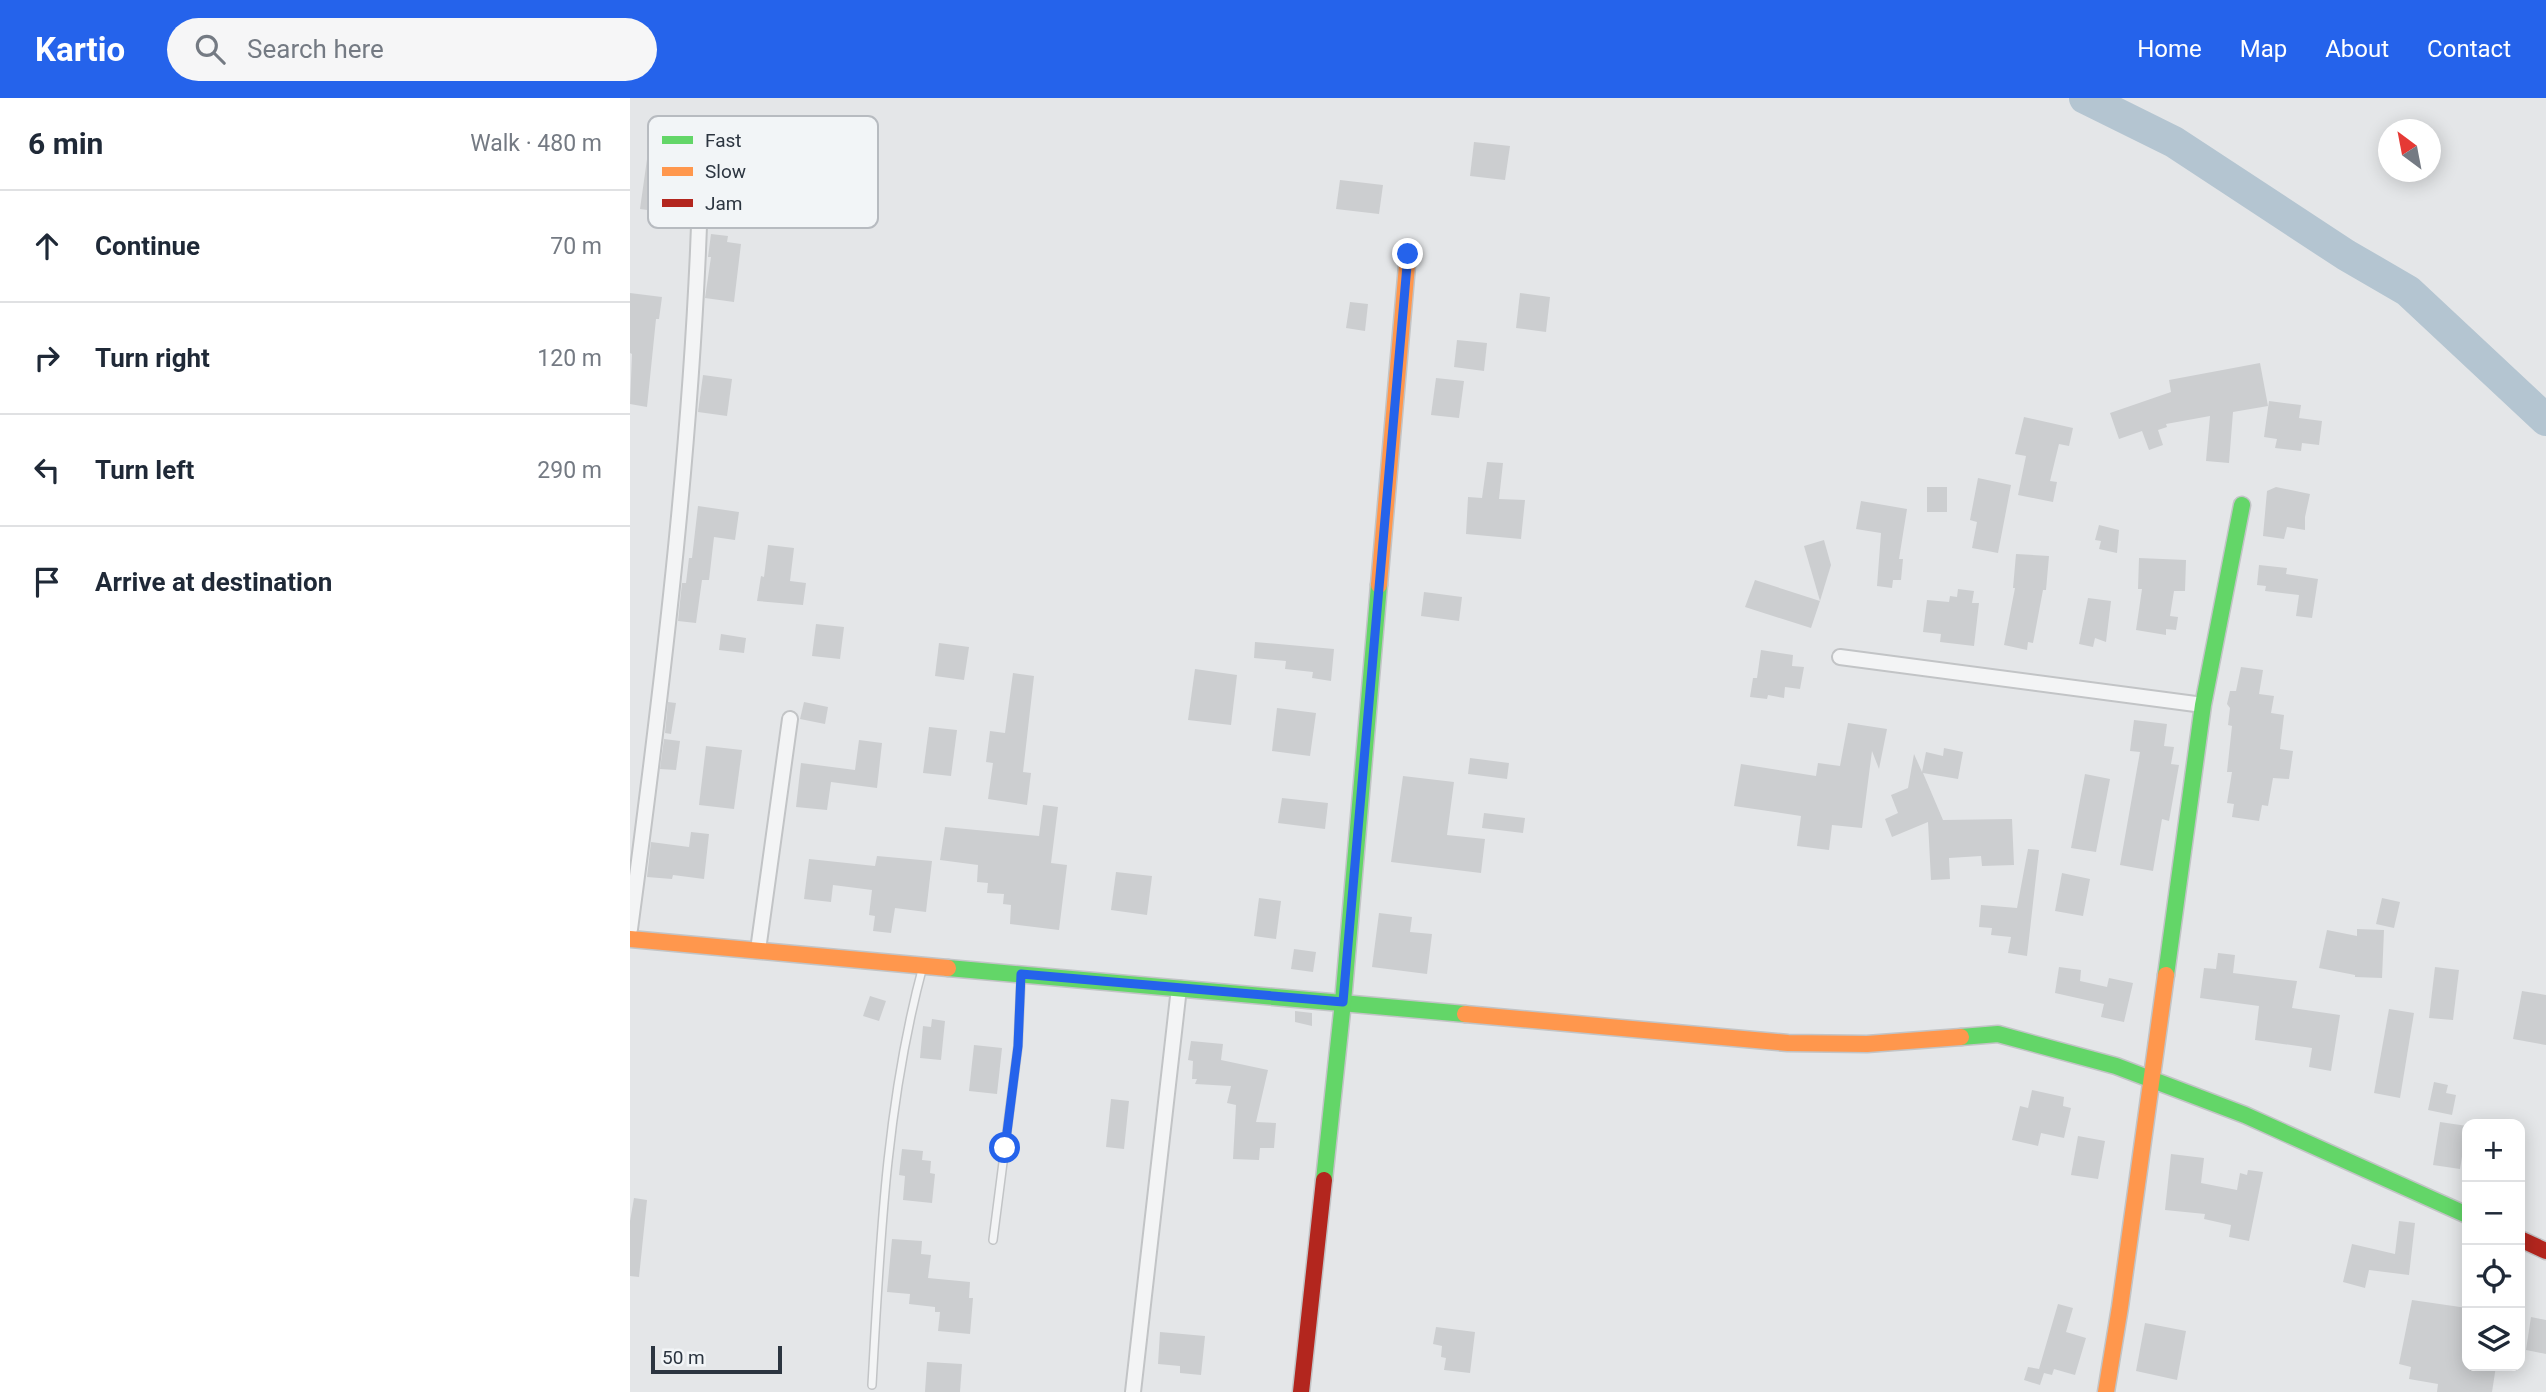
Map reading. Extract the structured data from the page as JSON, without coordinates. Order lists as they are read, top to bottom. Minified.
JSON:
{"legend":["Fast","Slow","Jam"],"scale_bar":"50 m","north":"top left","page":{"header":"Kartio","search":"Search here","nav":["Home","Map","About","Contact"],"heading":["6 min","Walk · 480 m"],"list":[["Continue","70 m"],["Turn right","120 m"],["Turn left","290 m"],"Arrive at destination"],"map_buttons":["+","−"],"scale":"50 m"}}
